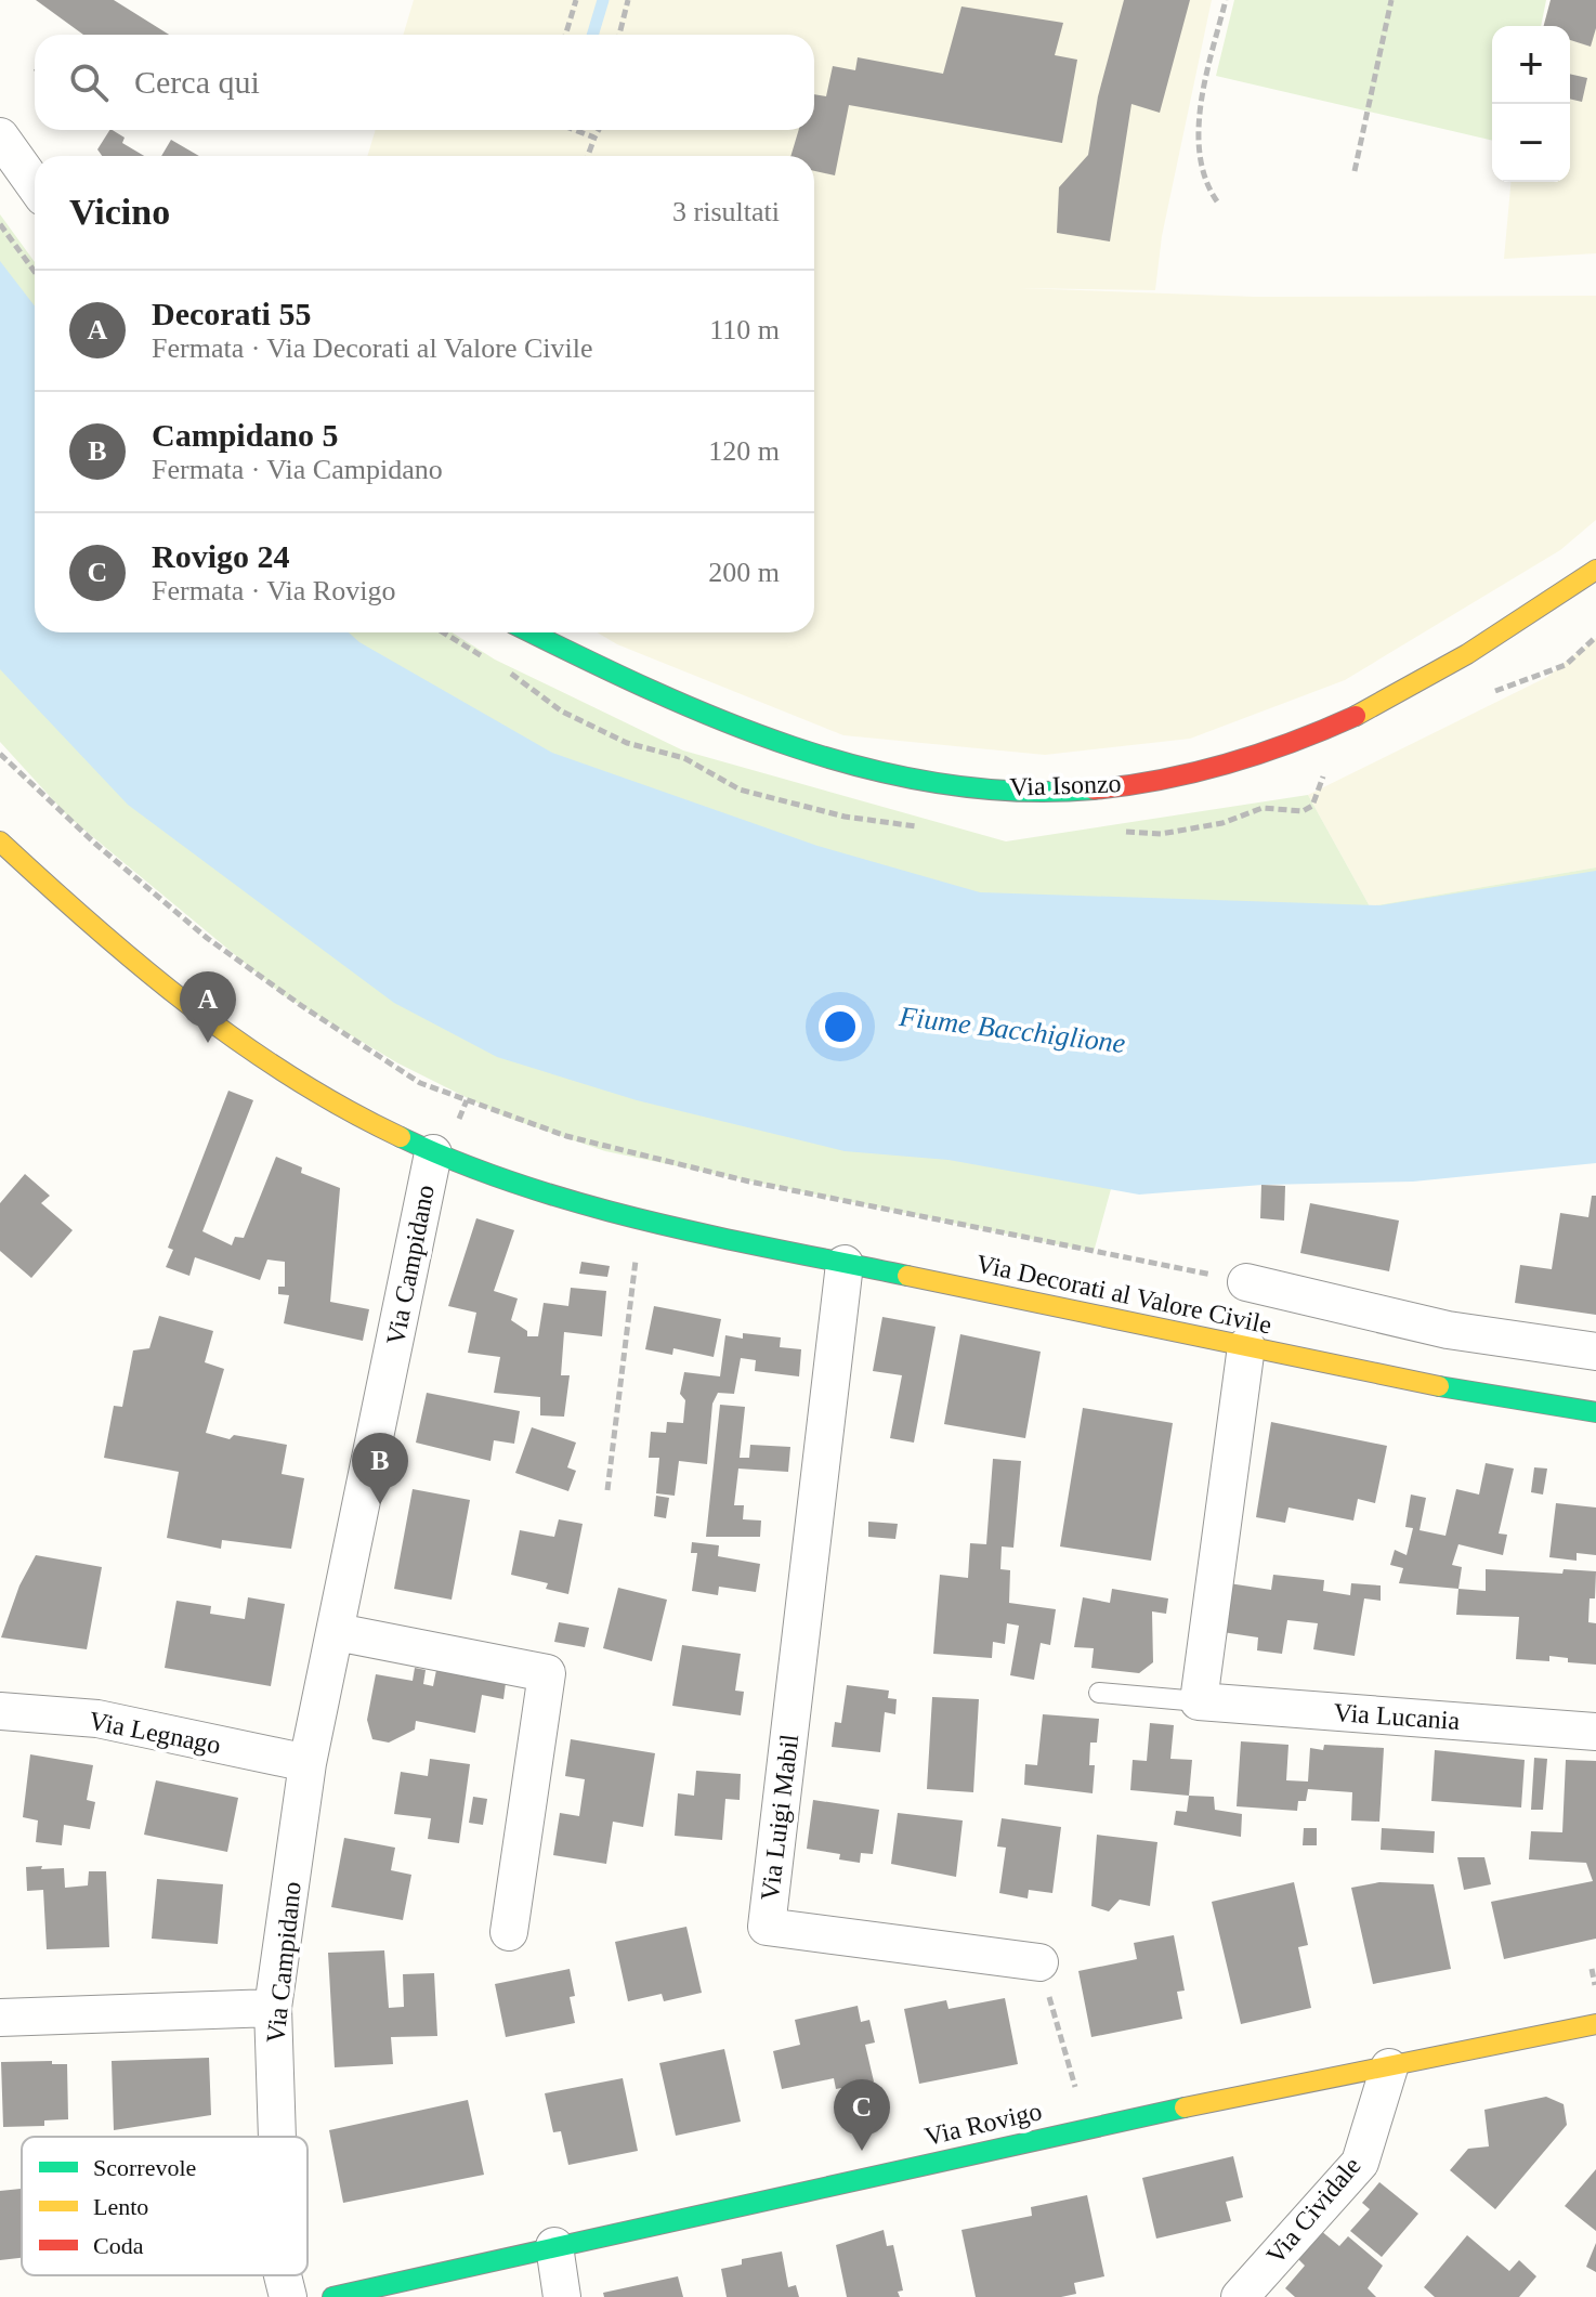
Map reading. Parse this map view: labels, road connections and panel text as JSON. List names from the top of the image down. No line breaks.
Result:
{"streets":{"street":["Via Isonzo","Via Campidano","Via Decorati al Valore Civile","Via Lucania","Via Legnago","Via Luigi Mabil","Via Rovigo","Via Cividale"]},"crossings":[["Via Campidano","Via Decorati al Valore Civile"],["Via Campidano","Via Legnago"],["Via Decorati al Valore Civile","Via Luigi Mabil"],["Via Rovigo","Via Cividale"]],"water":["Fiume Bacchiglione"],"legend":["Scorrevole","Lento","Coda"],"page":{"map_buttons":["+","−"],"search":"Cerca qui","heading":["Vicino","3 risultati"],"list":[{"mark":"A","name":"Decorati 55","note":"Fermata · Via Decorati al Valore Civile","value":"110 m"},{"mark":"B","name":"Campidano 5","note":"Fermata · Via Campidano","value":"120 m"},{"mark":"C","name":"Rovigo 24","note":"Fermata · Via Rovigo","value":"200 m"}],"pins":["A","B","C"]}}
